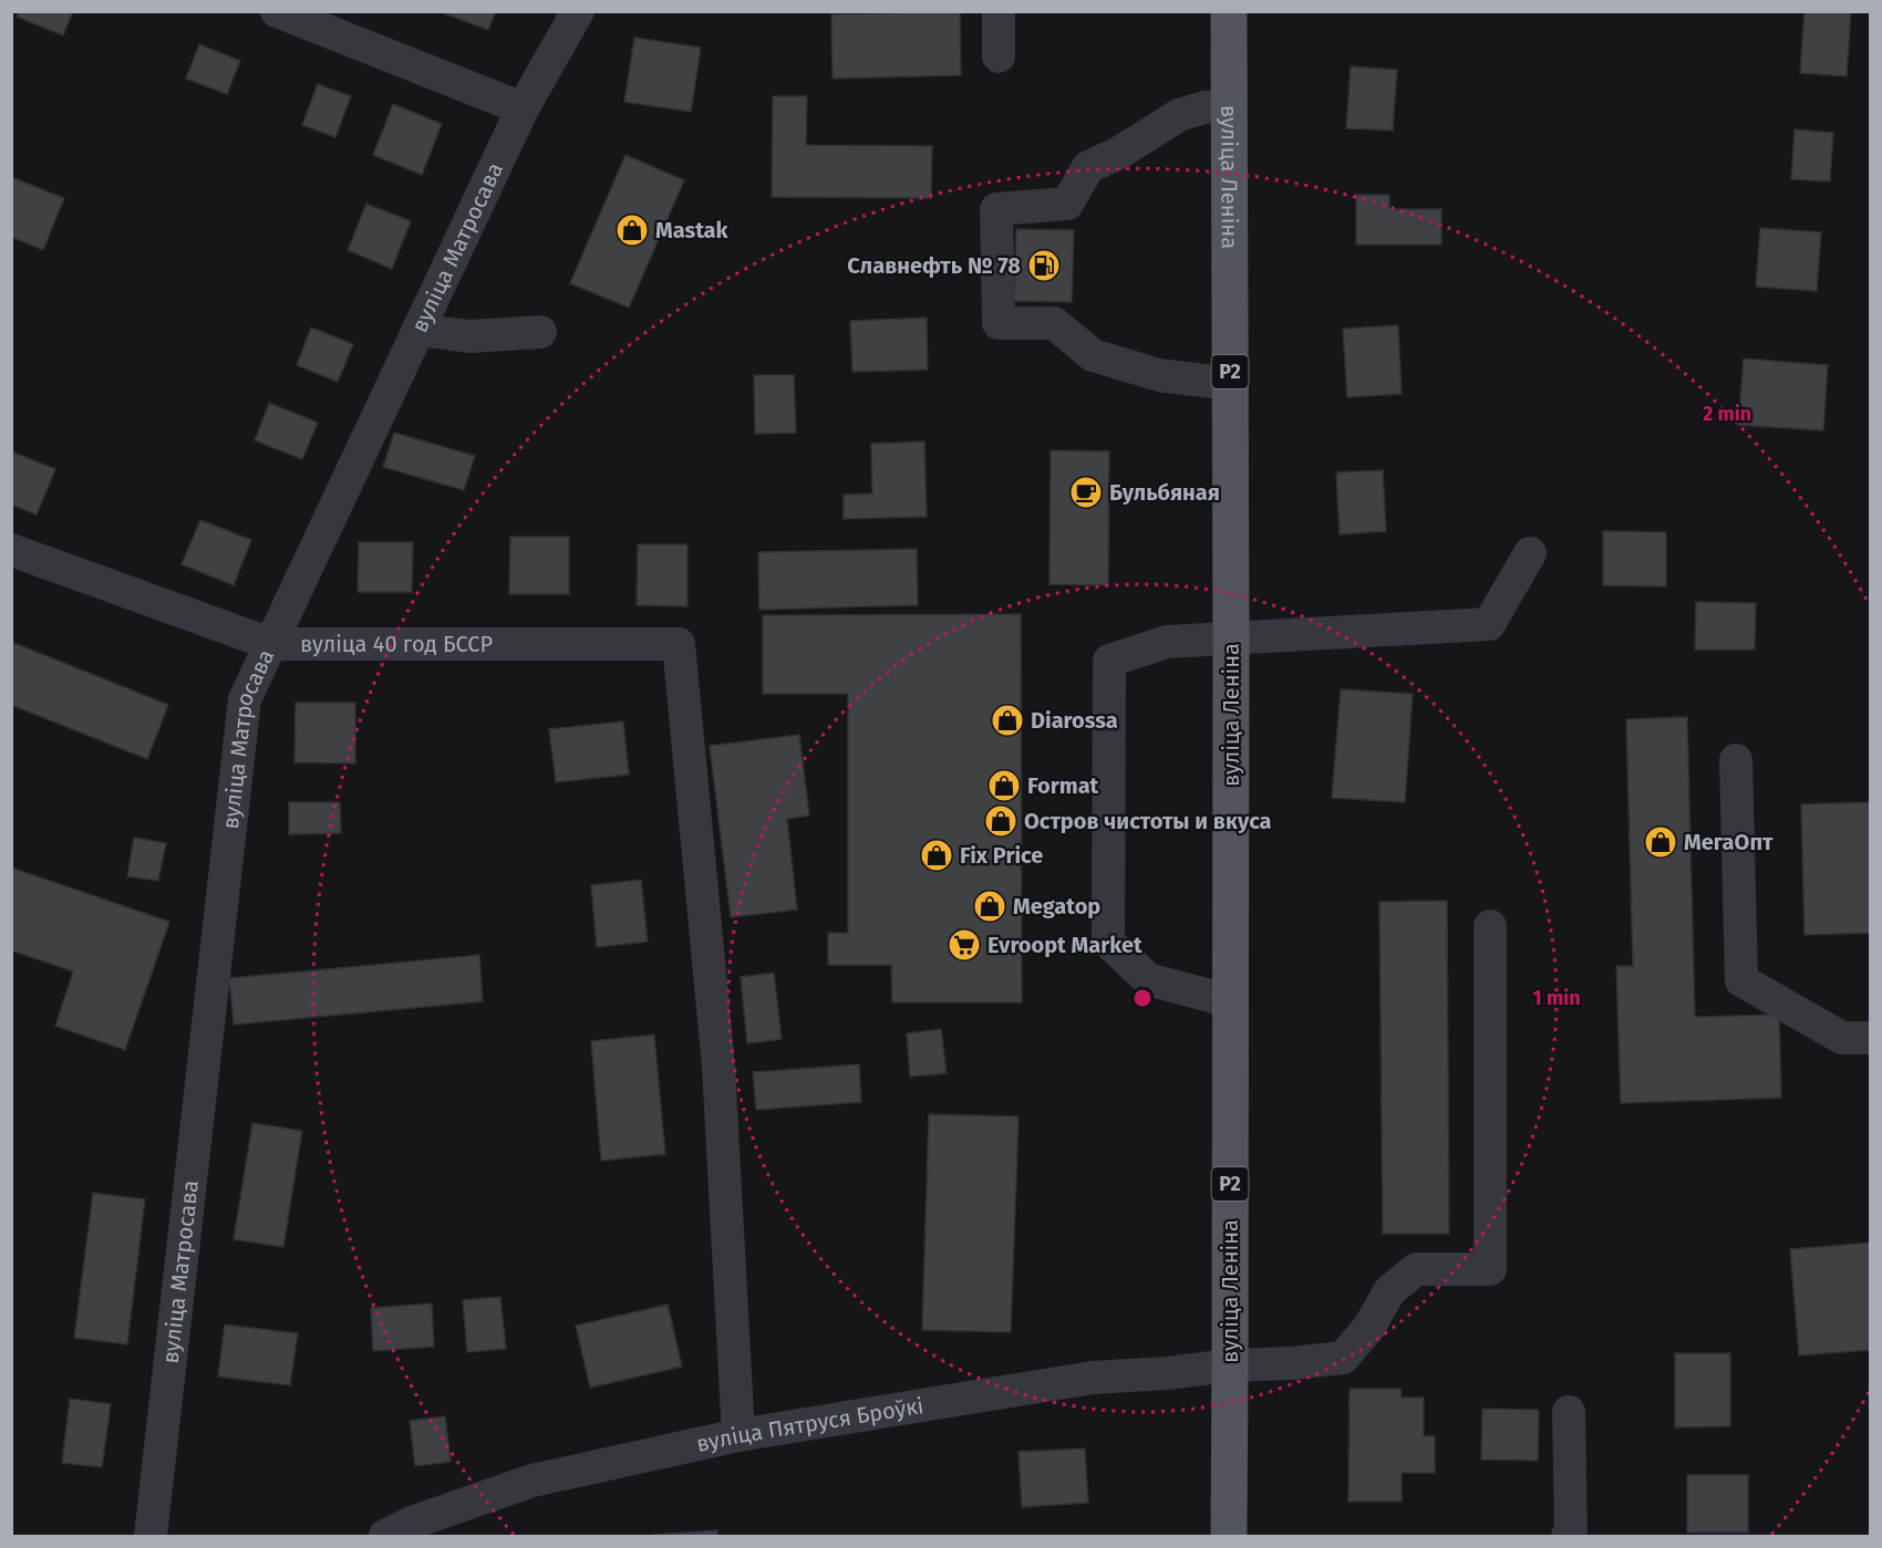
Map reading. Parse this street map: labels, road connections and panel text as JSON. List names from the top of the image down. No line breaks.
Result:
{"streets":{"main road":["вуліца Леніна","Р2"],"street":["вуліца Матросава","вуліца 40 год БССР","вуліца Пятруся Броўкі"]},"crossings":[["вуліца Леніна","вуліца Пятруся Броўкі"],["вуліца Матросава","вуліца 40 год БССР"],["вуліца 40 год БССР","вуліца Пятруся Броўкі"]],"places":{"shop":["Mastak","Diarossa","Format","Остров чистоты и вкуса","МегаОпт","Fix Price","Megatop"],"fuel station":["Славнефть № 78"],"cafe":["Бульбяная"],"supermarket":["Evroopt Market"]},"rings":["2 min","1 min"]}
